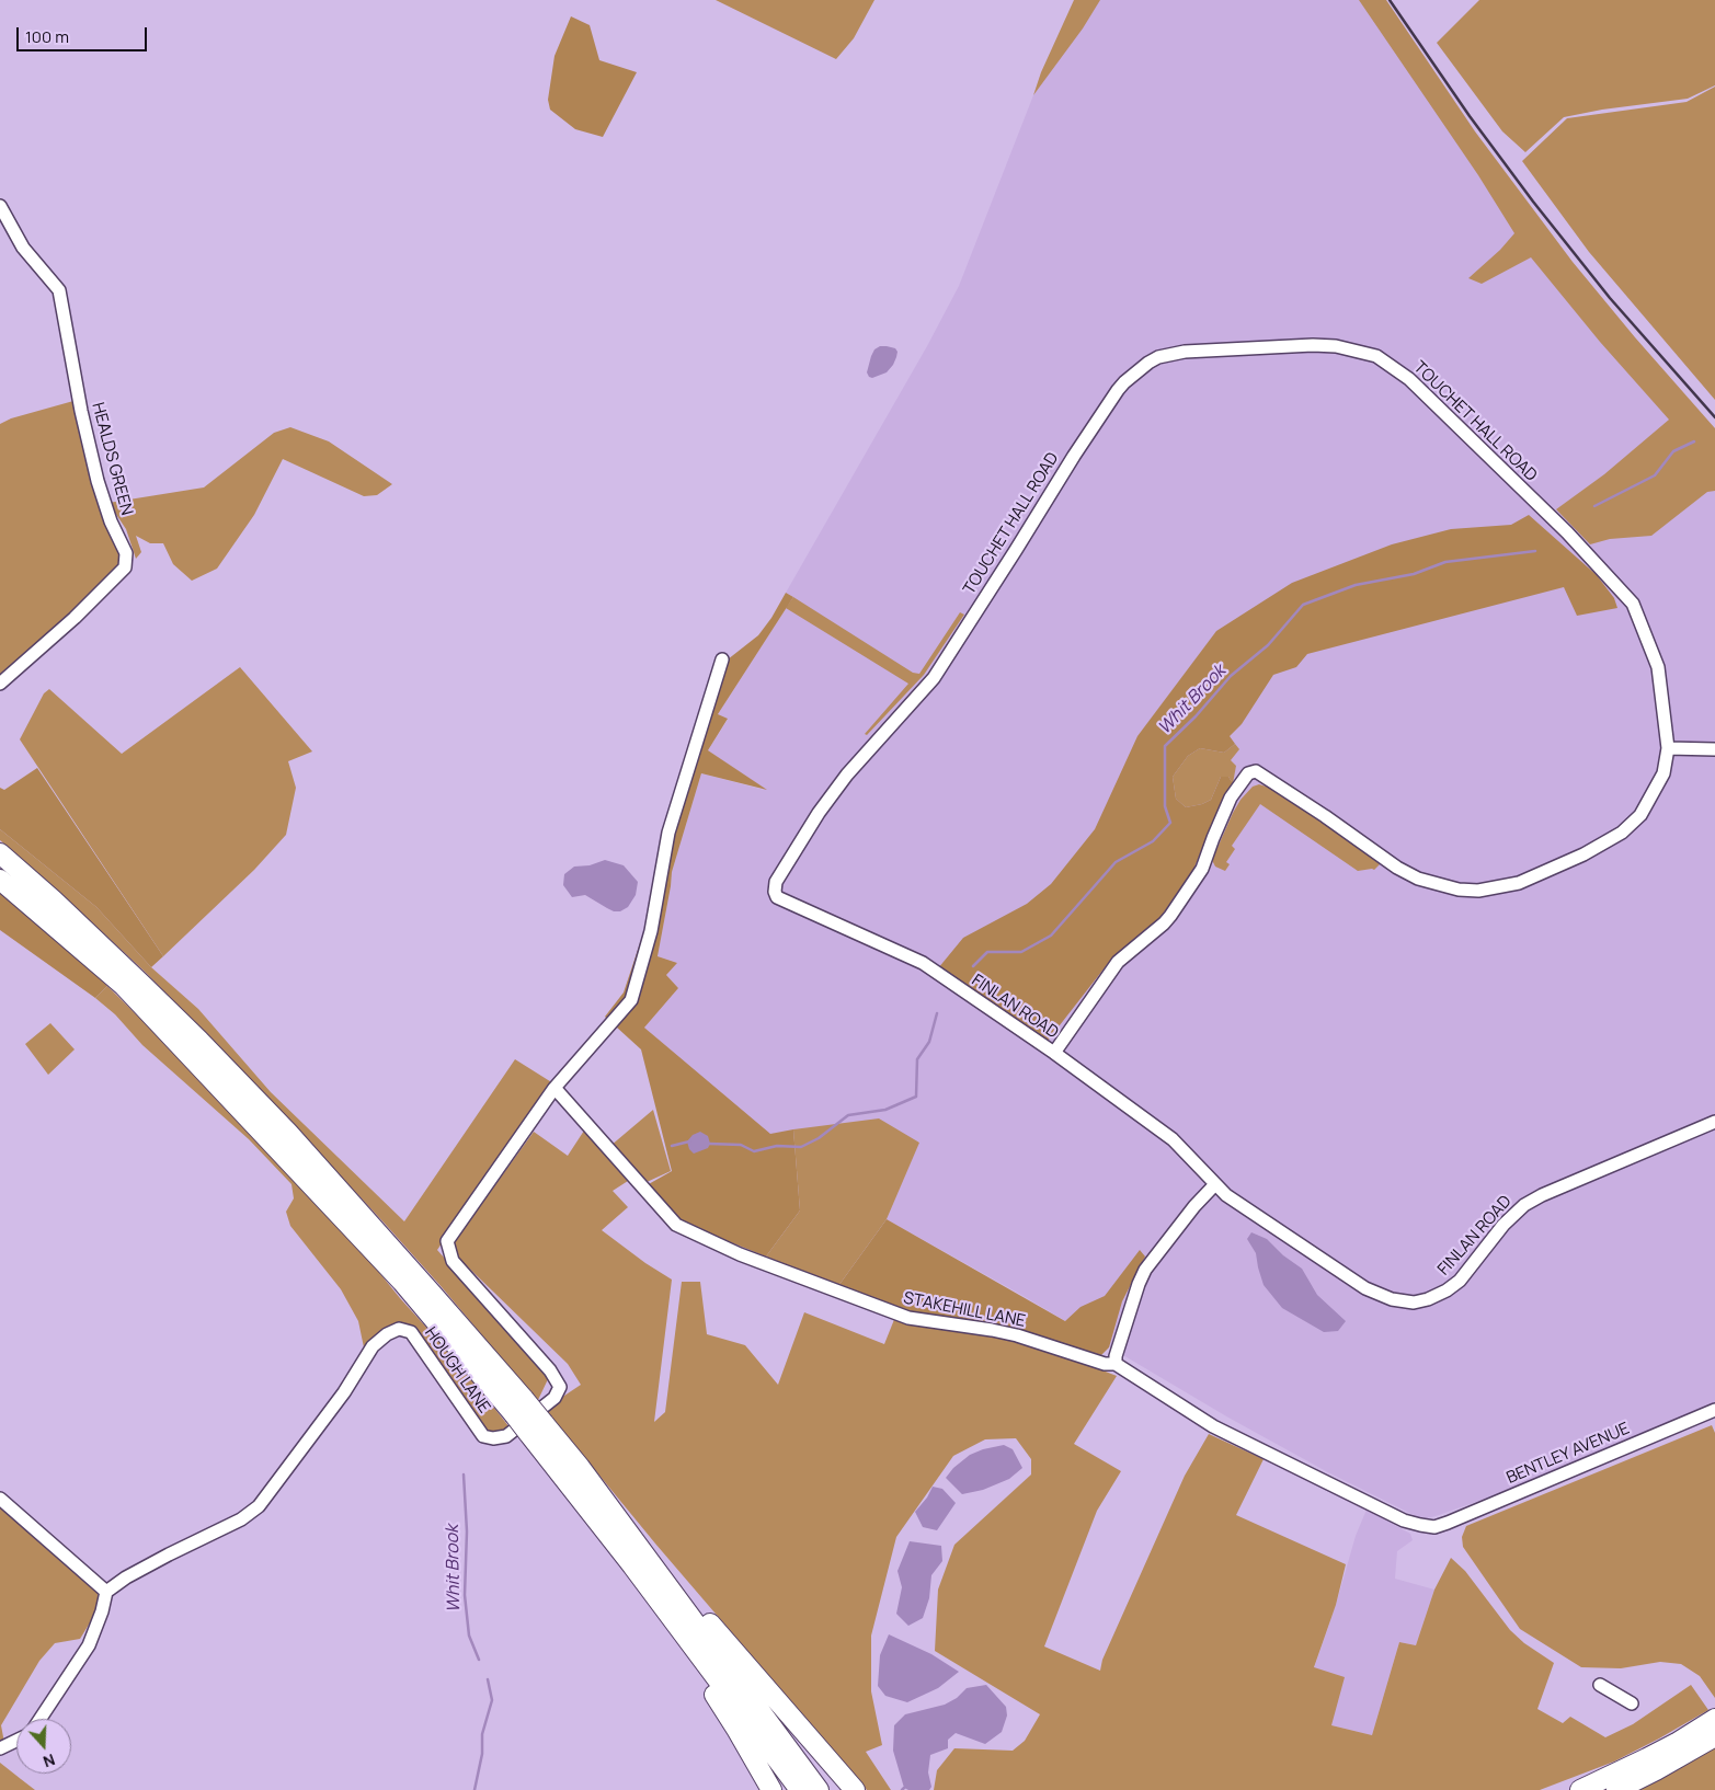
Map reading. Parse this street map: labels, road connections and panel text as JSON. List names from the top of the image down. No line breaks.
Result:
{"streets":{"street":["TOUCHET HALL ROAD","HEALDS GREEN","FINLAN ROAD","STAKEHILL LANE","HOUGH LANE","BENTLEY AVENUE"]},"crossings":[["TOUCHET HALL ROAD","FINLAN ROAD"],["STAKEHILL LANE","HOUGH LANE"],["STAKEHILL LANE","BENTLEY AVENUE"]],"water":["Whit Brook"],"scale_bar":"100 m","north":"bottom"}
